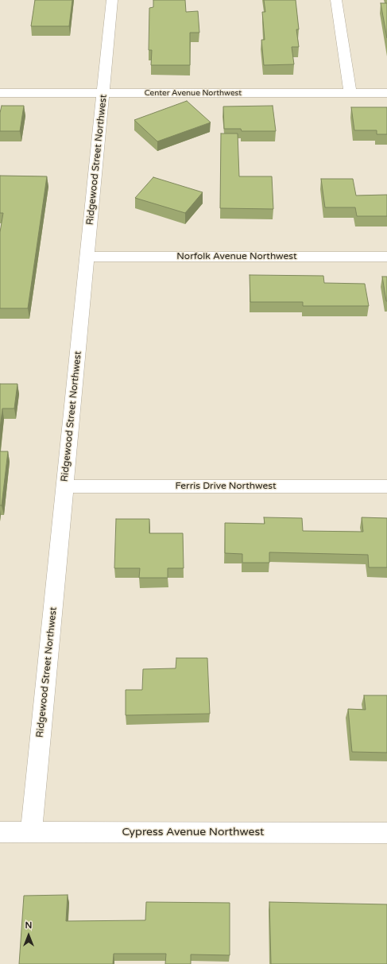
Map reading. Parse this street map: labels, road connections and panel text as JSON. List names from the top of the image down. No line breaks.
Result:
{"streets":{"street":["Center Avenue Northwest","Ridgewood Street Northwest","Norfolk Avenue Northwest","Ferris Drive Northwest","Cypress Avenue Northwest"]},"crossings":[["Center Avenue Northwest","Ridgewood Street Northwest"],["Ridgewood Street Northwest","Norfolk Avenue Northwest"],["Ridgewood Street Northwest","Ferris Drive Northwest"],["Ridgewood Street Northwest","Cypress Avenue Northwest"]],"north":"top"}
